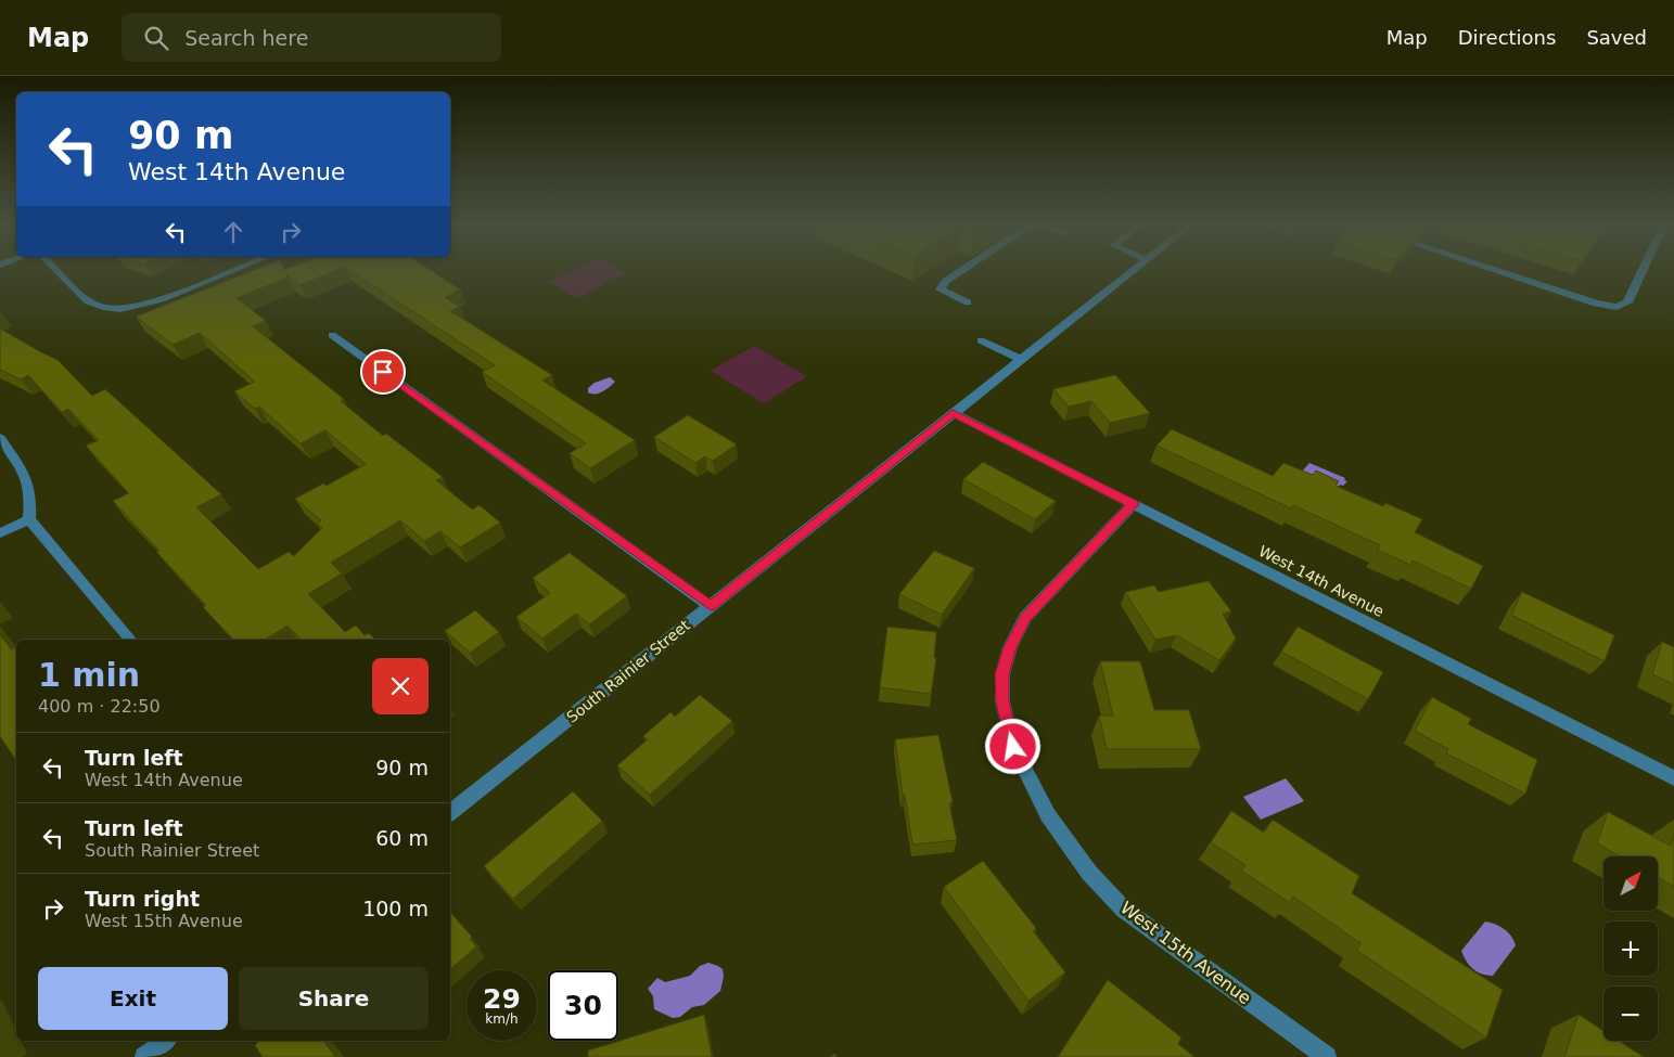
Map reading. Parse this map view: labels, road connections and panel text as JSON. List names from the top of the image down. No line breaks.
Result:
{"streets":{"street":["West 14th Avenue","South Rainier Street","West 15th Avenue"]},"crossings":[["West 14th Avenue","South Rainier Street"],["West 14th Avenue","West 15th Avenue"]],"north":"top right","page":{"header":"Map","search":"Search here","nav":["Map","Directions","Saved"],"turn":["90 m","West 14th Avenue"],"heading":["1 min","400 m · 22:50"],"list":[{"name":"Turn left","note":"West 14th Avenue","value":"90 m"},{"name":"Turn left","note":"South Rainier Street","value":"60 m"},{"name":"Turn right","note":"West 15th Avenue","value":"100 m"}],"map_buttons":["+","−"],"buttons":["Exit","Share"],"speed":"29 km/h","limit":"30"}}
